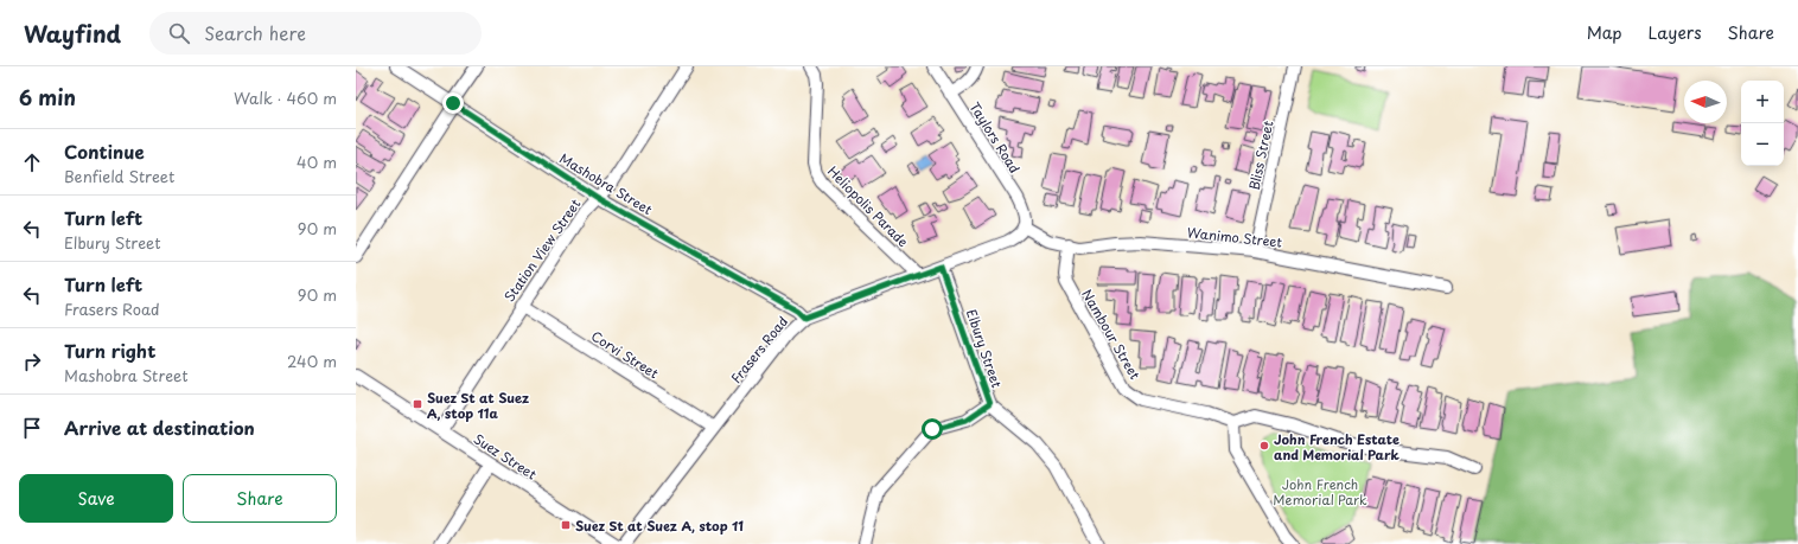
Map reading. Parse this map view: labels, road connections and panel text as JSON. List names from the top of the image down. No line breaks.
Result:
{"streets":{"street":["Taylors Road","Bliss Street","Mashobra Street","Heliopolis Parade","Wanimo Street","Station View Street","Nambour Street","Elbury Street","Frasers Road","Corvi Street","Suez Street"]},"crossings":[["Taylors Road","Wanimo Street"],["Taylors Road","Frasers Road"],["Bliss Street","Wanimo Street"],["Mashobra Street","Station View Street"],["Mashobra Street","Frasers Road"],["Heliopolis Parade","Frasers Road"],["Wanimo Street","Nambour Street"],["Wanimo Street","Frasers Road"],["Station View Street","Corvi Street"],["Station View Street","Suez Street"],["Elbury Street","Frasers Road"],["Frasers Road","Corvi Street"]],"parks":["John French Memorial Park"],"places":{"transit":["Suez St at Suez A, stop 11a","Suez St at Suez A, stop 11"],"other":["John French Estate and Memorial Park"]},"north":"left","page":{"header":"Wayfind","search":"Search here","nav":["Map","Layers","Share"],"heading":["6 min","Walk · 460 m"],"map_buttons":["+","−"],"list":[["Continue","Benfield Street","40 m"],["Turn left","Elbury Street","90 m"],["Turn left","Frasers Road","90 m"],["Turn right","Mashobra Street","240 m"],"Arrive at destination"],"buttons":["Save","Share"]}}
